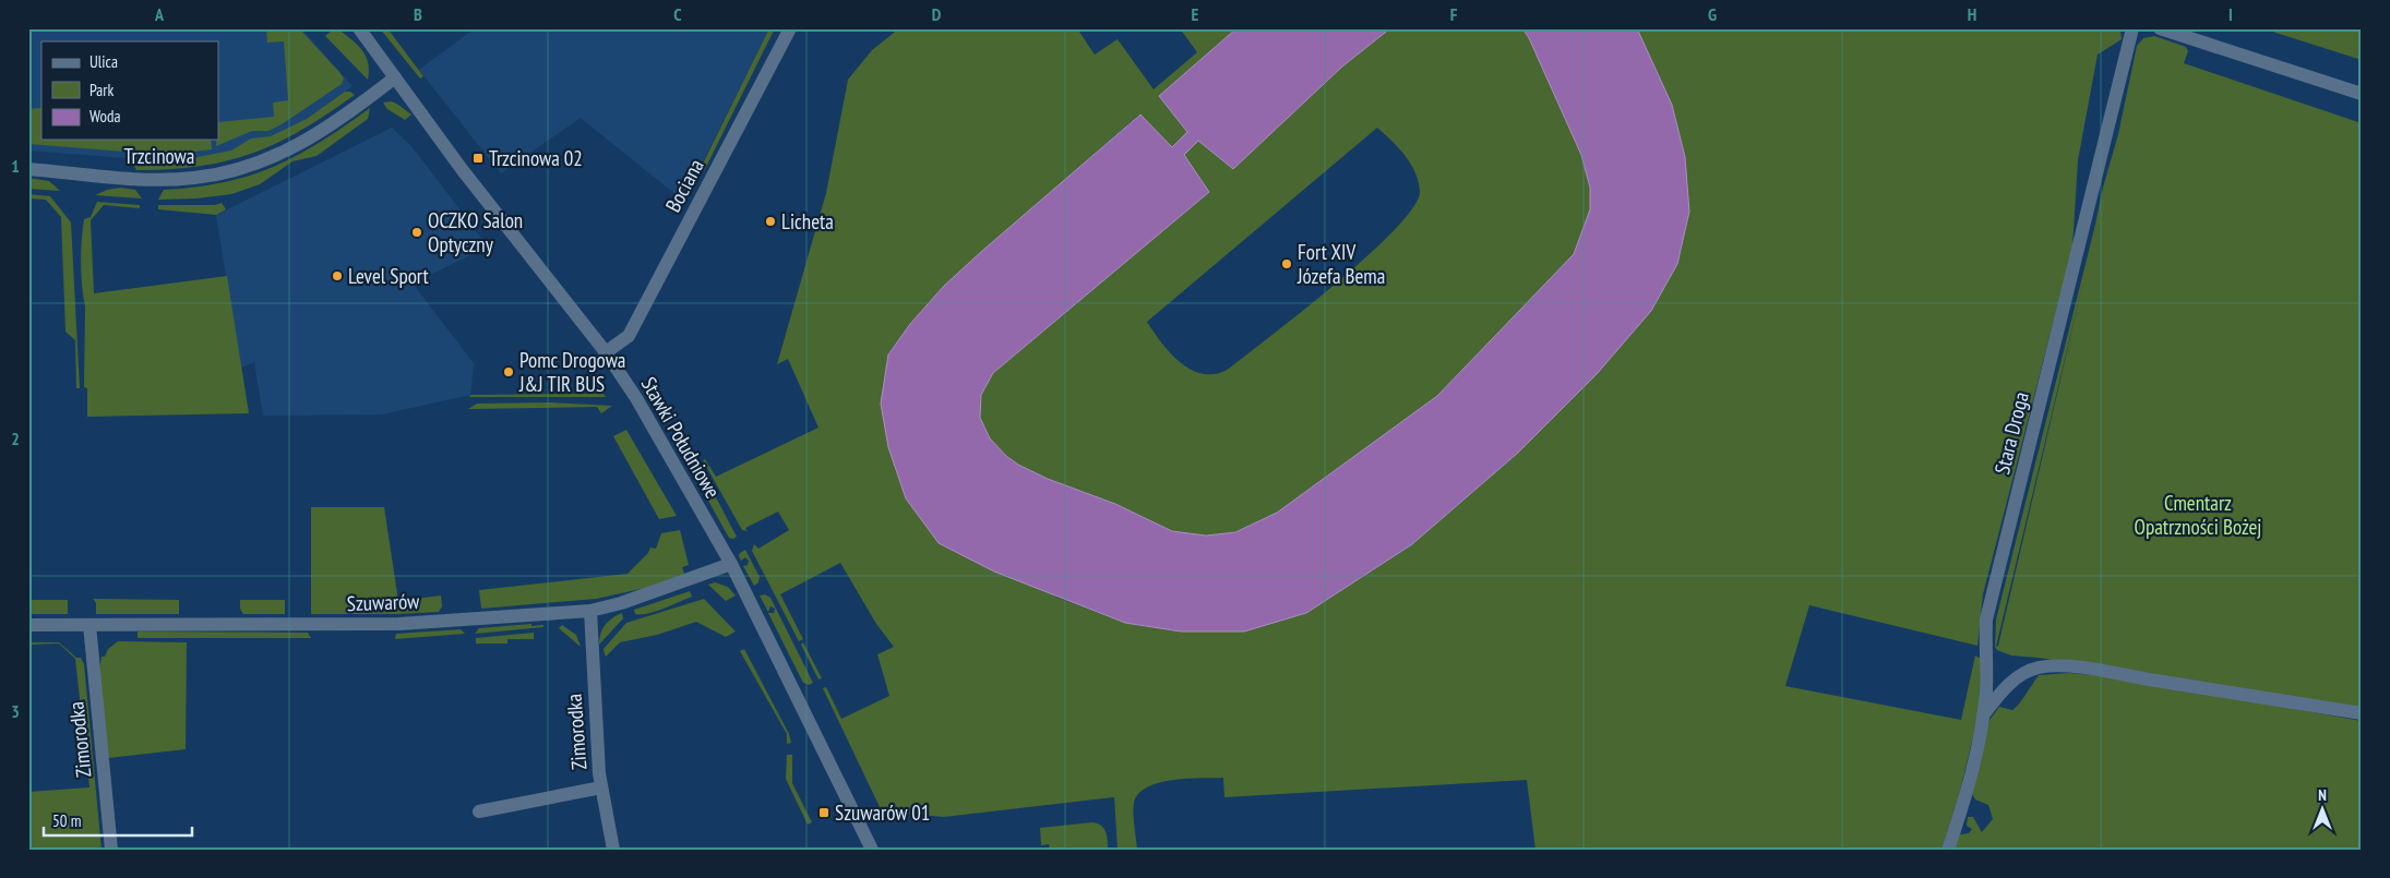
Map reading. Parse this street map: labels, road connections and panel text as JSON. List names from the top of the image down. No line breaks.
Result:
{"streets":{"street":["Trzcinowa","Bociana","Stara Droga","Stawki Południowe","Szuwarów","Zimorodka"]},"crossings":[["Trzcinowa","Stawki Południowe"],["Bociana","Stawki Południowe"],["Stawki Południowe","Szuwarów"],["Szuwarów","Zimorodka"]],"parks":["Cmentarz Opatrzności Bożej"],"places":{"transit":["Trzcinowa 02","Szuwarów 01"],"other":["Licheta","OCZKO Salon Optyczny","Fort XIV Józefa Bema","Level Sport","Pomc Drogowa J&J TIR BUS"]},"legend":["Ulica","Park","Woda"],"scale_bar":"50 m","north":"top","grid":{"columns":["A","B","C","D","E","F","G","H","I"],"rows":["1","2","3"]}}
